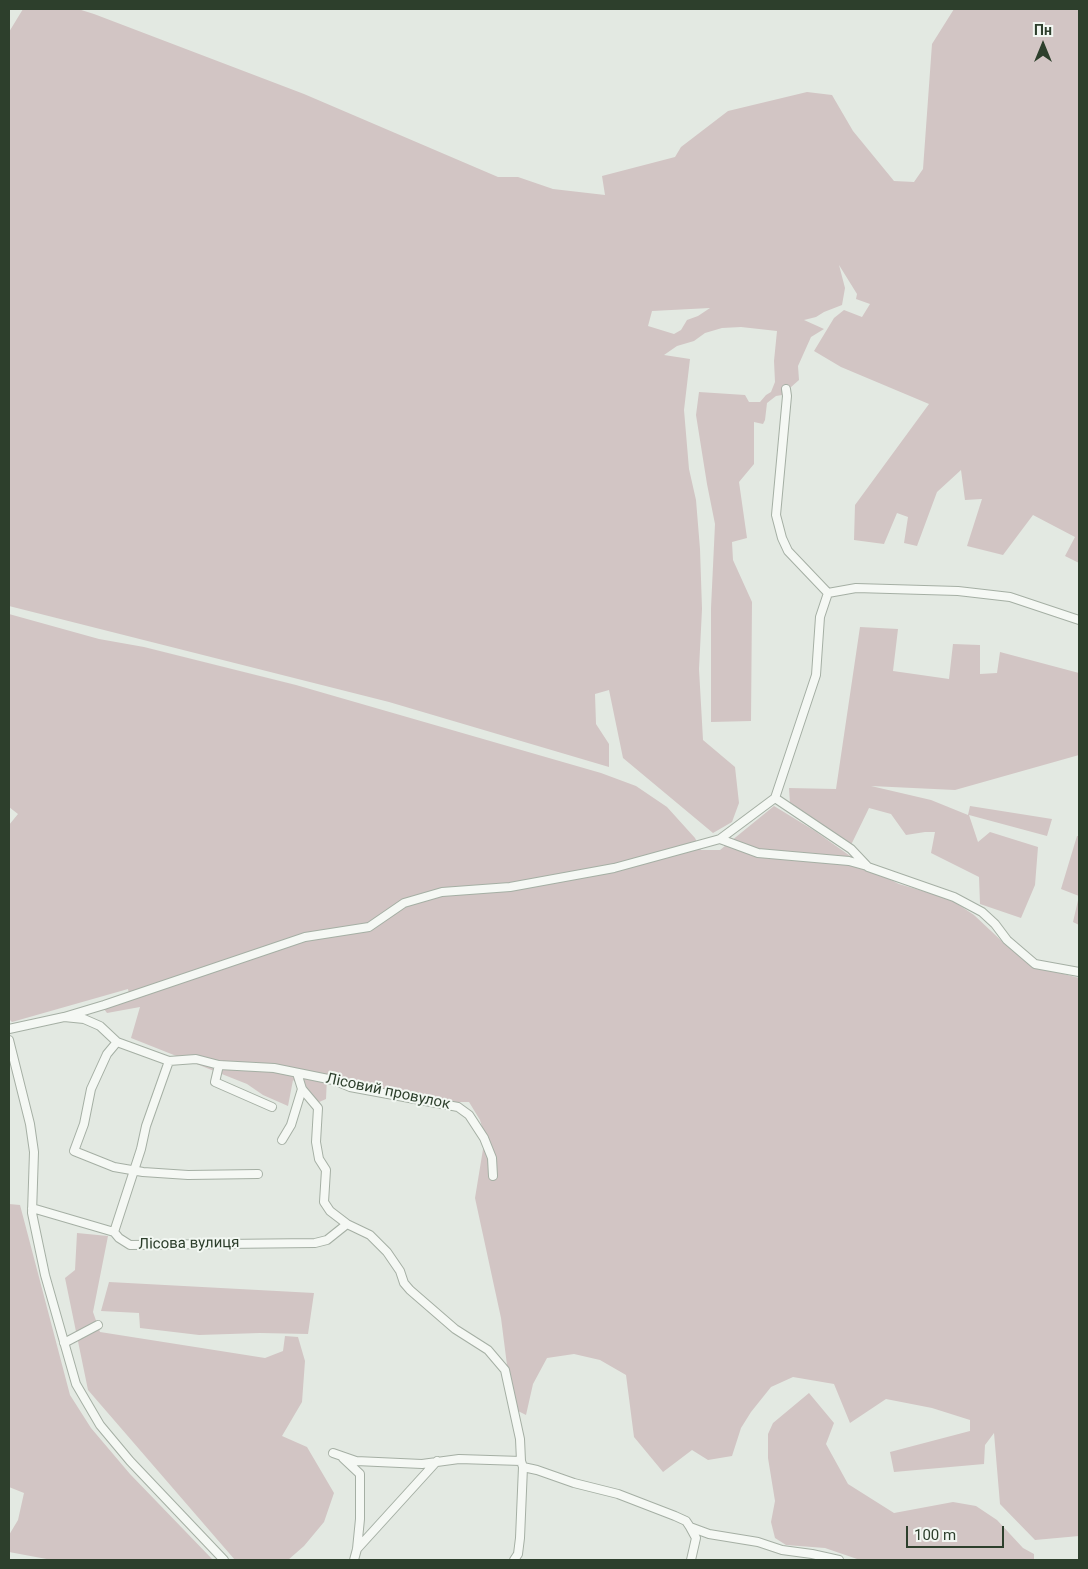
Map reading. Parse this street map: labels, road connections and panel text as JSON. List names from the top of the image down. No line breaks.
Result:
{"streets":{"street":["Лісовий провулок","Лісова вулиця"]},"crossings":[["Лісовий провулок","Лісова вулиця"]],"scale_bar":"100 m","north":"top"}
